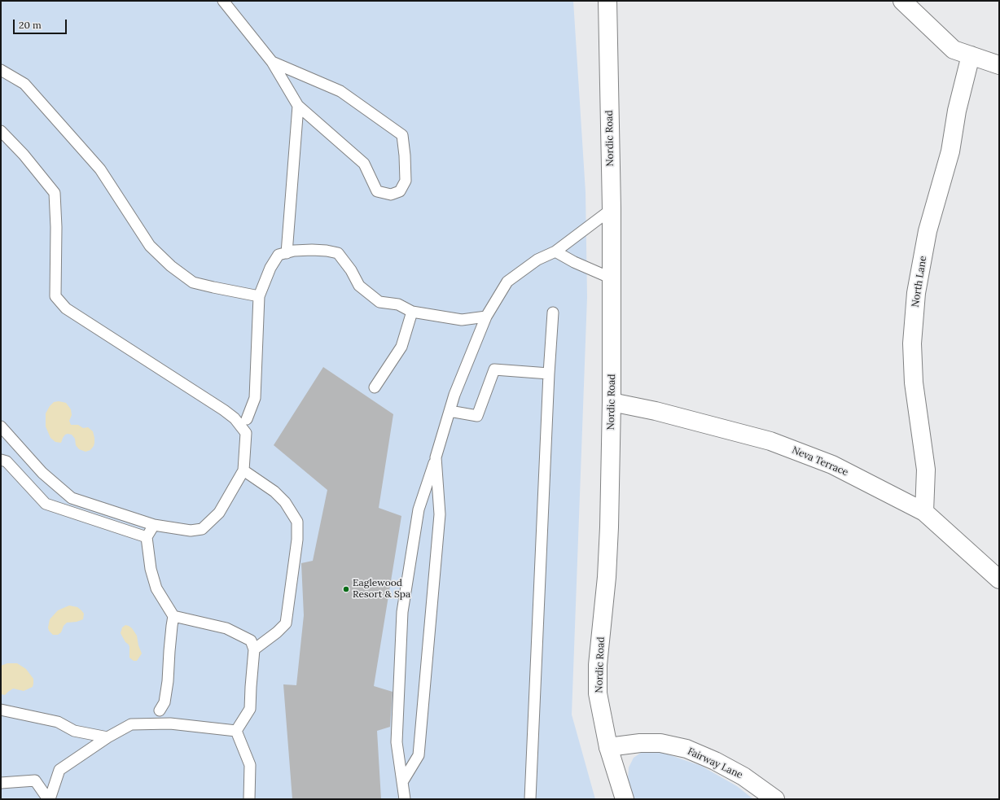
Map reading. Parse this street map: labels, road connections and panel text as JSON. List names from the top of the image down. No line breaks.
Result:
{"streets":{"street":["Nordic Road","North Lane","Neva Terrace","Fairway Lane"]},"crossings":[["Nordic Road","Neva Terrace"],["Nordic Road","Fairway Lane"],["North Lane","Neva Terrace"]],"places":["Eaglewood Resort & Spa"],"scale_bar":"20 m"}
